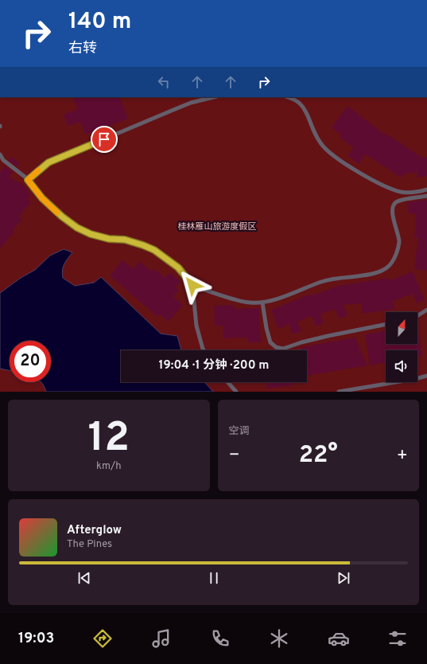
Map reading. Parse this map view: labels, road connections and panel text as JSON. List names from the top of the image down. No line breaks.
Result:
{"parks":["桂林雁山旅游度假区"],"north":"top","page":{"turn":["140 m","右转"],"limit":"20","trip":"19:04 · 1 分钟 · 200 m","tile":[["12","km/h"],"空调"],"heat":["−","22°","+"],"song":["Afterglow","The Pines"],"tabs":"19:03"}}
